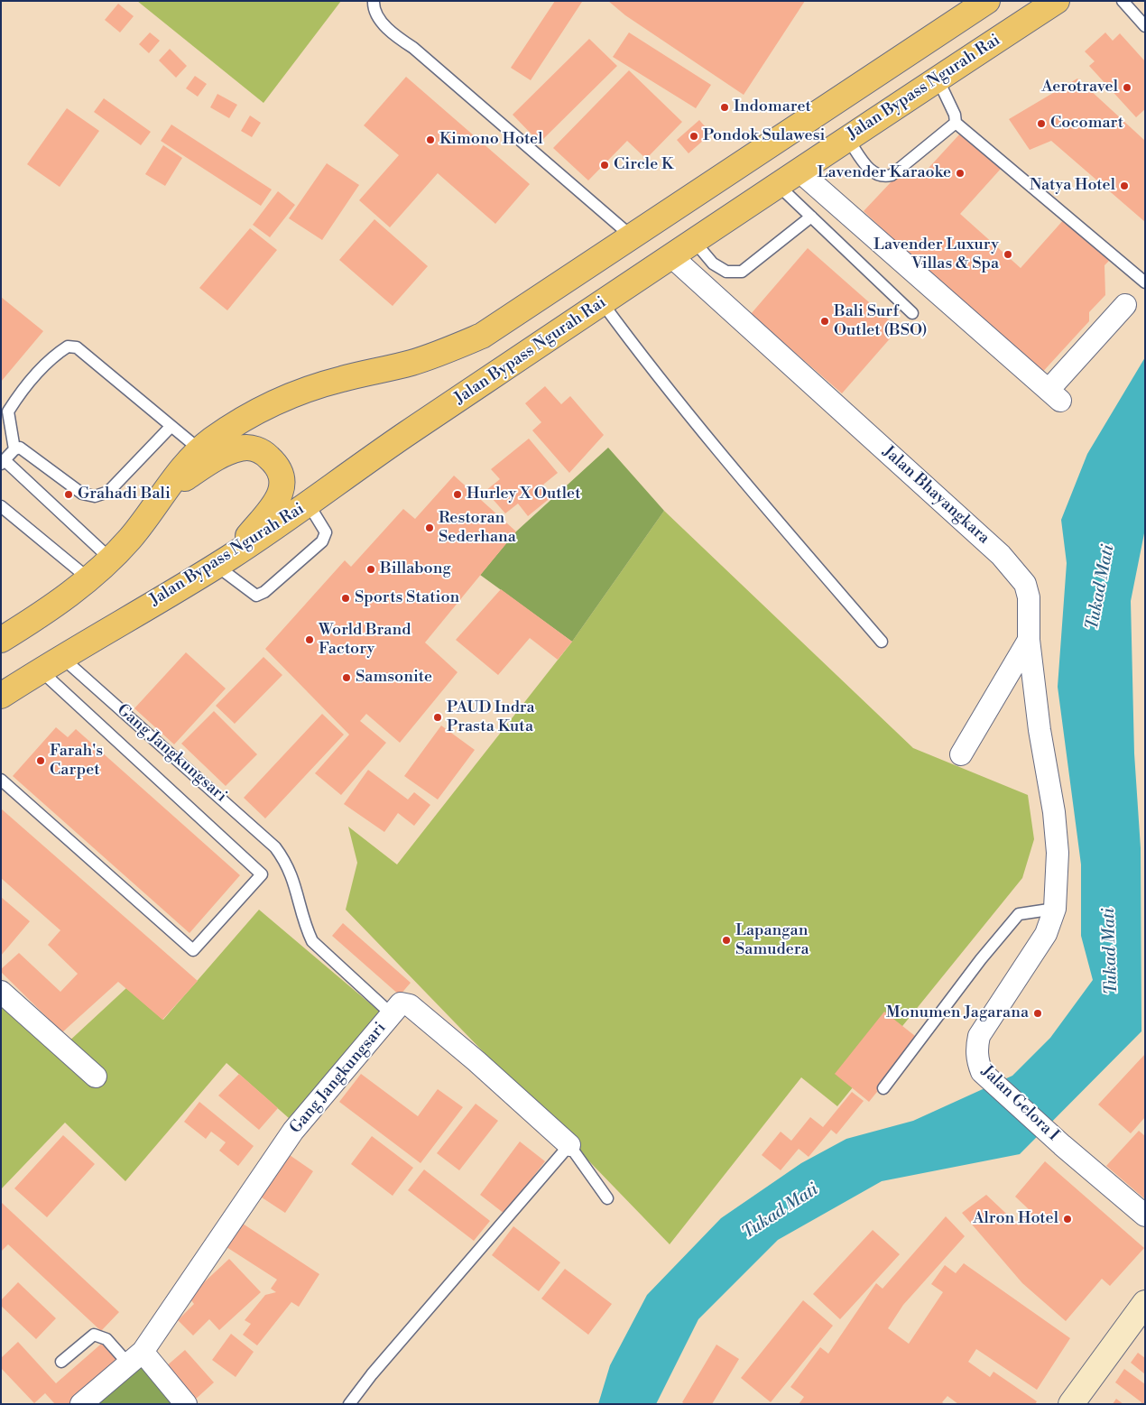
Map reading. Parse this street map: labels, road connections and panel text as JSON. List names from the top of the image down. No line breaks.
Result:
{"streets":{"highway":["Jalan Bypass Ngurah Rai"],"street":["Jalan Bhayangkara","Gang Jangkungsari","Jalan Gelora I"]},"crossings":[["Jalan Bypass Ngurah Rai","Jalan Bhayangkara"],["Jalan Bypass Ngurah Rai","Gang Jangkungsari"],["Jalan Bhayangkara","Jalan Gelora I"]],"water":["Tukad Mati"],"places":["Aerotravel","Indomaret","Cocomart","Pondok Sulawesi","Kimono Hotel","Circle K","Lavender Karaoke","Natya Hotel","Lavender Luxury Villas & Spa","Bali Surf Outlet (BSO)","Grahadi Bali","Hurley X Outlet","Restoran Sederhana","Billabong","Sports Station","World Brand Factory","Samsonite","PAUD Indra Prasta Kuta","Farah's Carpet","Lapangan Samudera","Monumen Jagarana","Alron Hotel"]}
